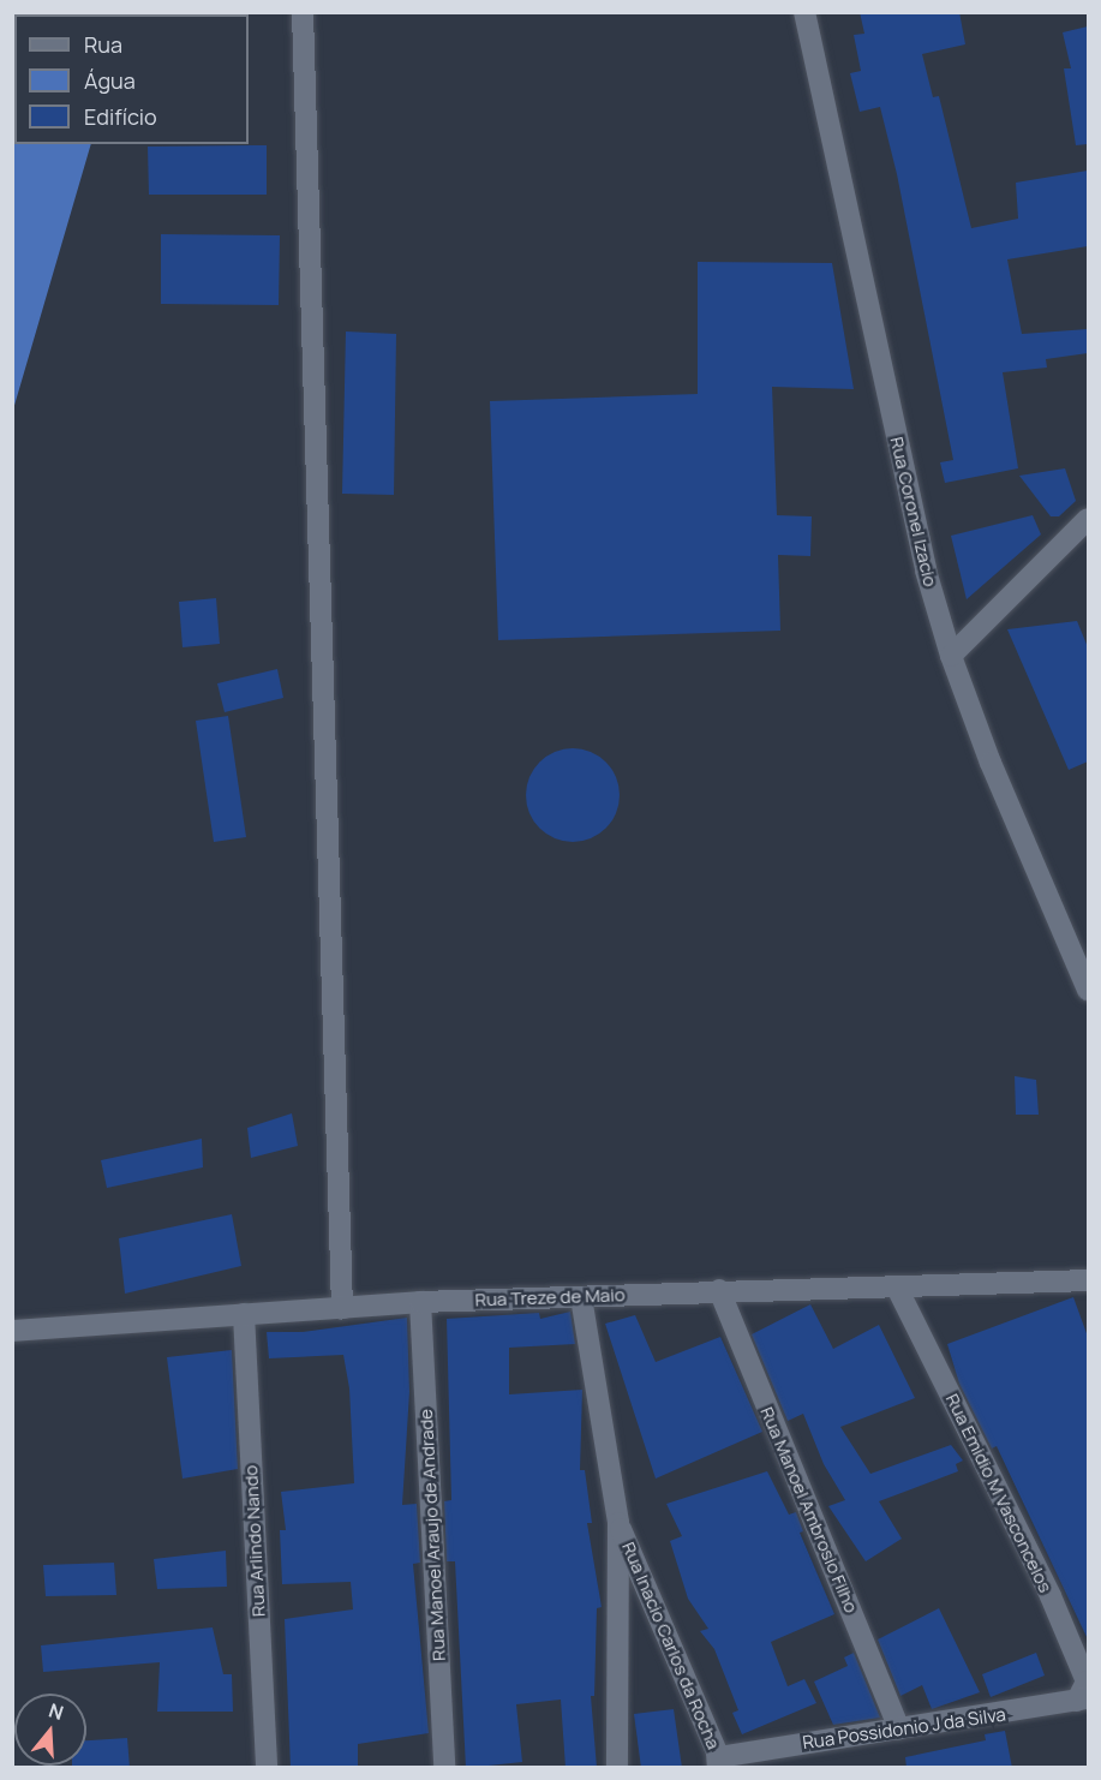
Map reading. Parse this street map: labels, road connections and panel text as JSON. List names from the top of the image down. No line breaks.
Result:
{"streets":{"street":["Rua Coronel Izacio","Rua Treze de Maio","Rua Emidio M Vasconcelos","Rua Manoel Ambrosio Filho","Rua Manoel Araujo de Andrade","Rua Arlindo Nando","Rua Inacio Carlos da Rocha","Rua Possidonio J da Silva"]},"crossings":[["Rua Treze de Maio","Rua Emidio M Vasconcelos"],["Rua Treze de Maio","Rua Manoel Ambrosio Filho"],["Rua Treze de Maio","Rua Manoel Araujo de Andrade"],["Rua Treze de Maio","Rua Arlindo Nando"],["Rua Treze de Maio","Rua Inacio Carlos da Rocha"],["Rua Emidio M Vasconcelos","Rua Possidonio J da Silva"],["Rua Manoel Ambrosio Filho","Rua Possidonio J da Silva"],["Rua Inacio Carlos da Rocha","Rua Possidonio J da Silva"]],"legend":["Rua","Água","Edifício"],"north":"top"}
